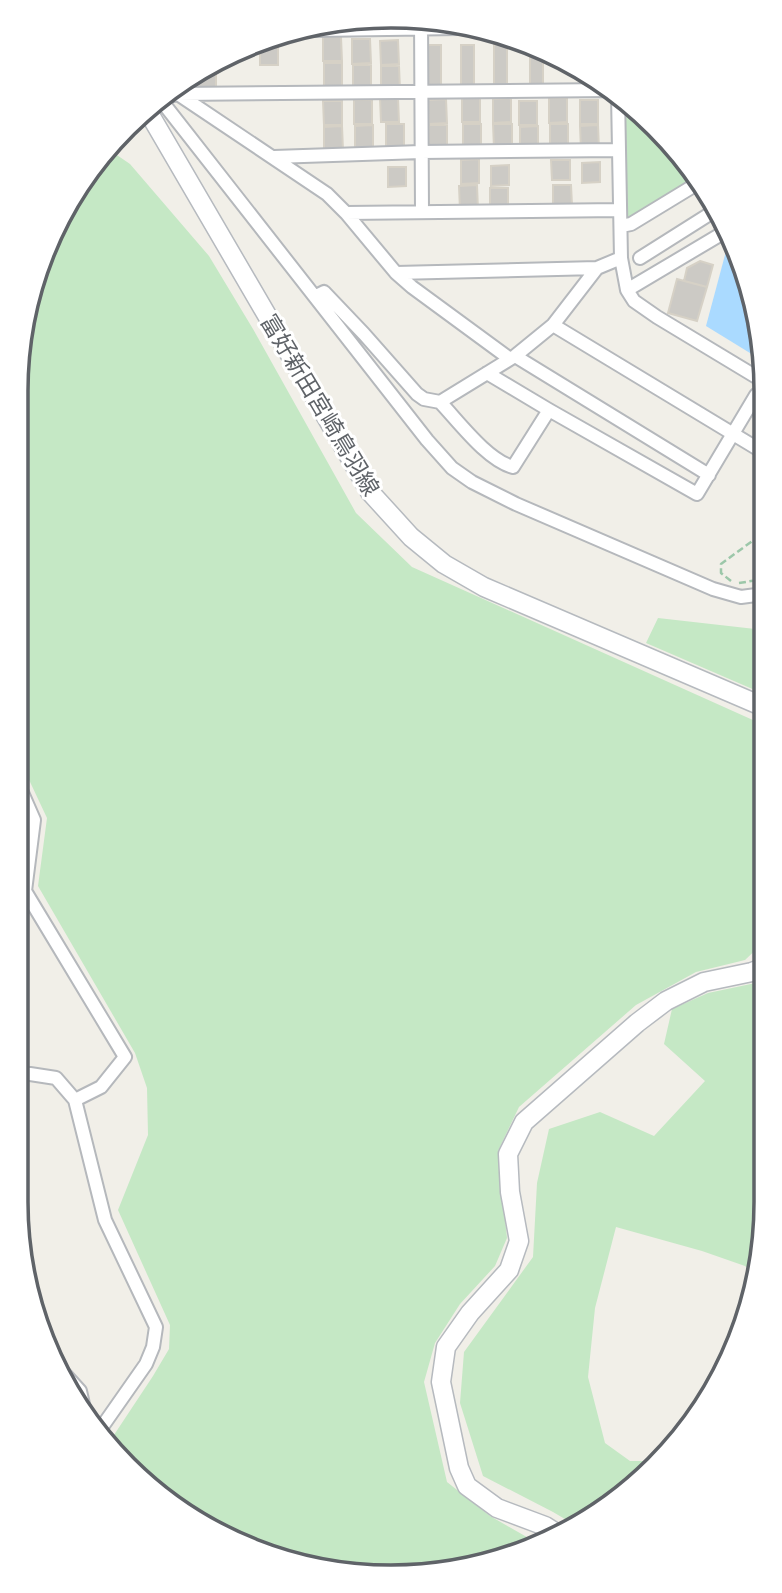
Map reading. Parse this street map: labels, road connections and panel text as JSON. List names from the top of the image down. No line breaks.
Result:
{"streets":{"main road":["富好新田宮崎鳥羽線"]}}
